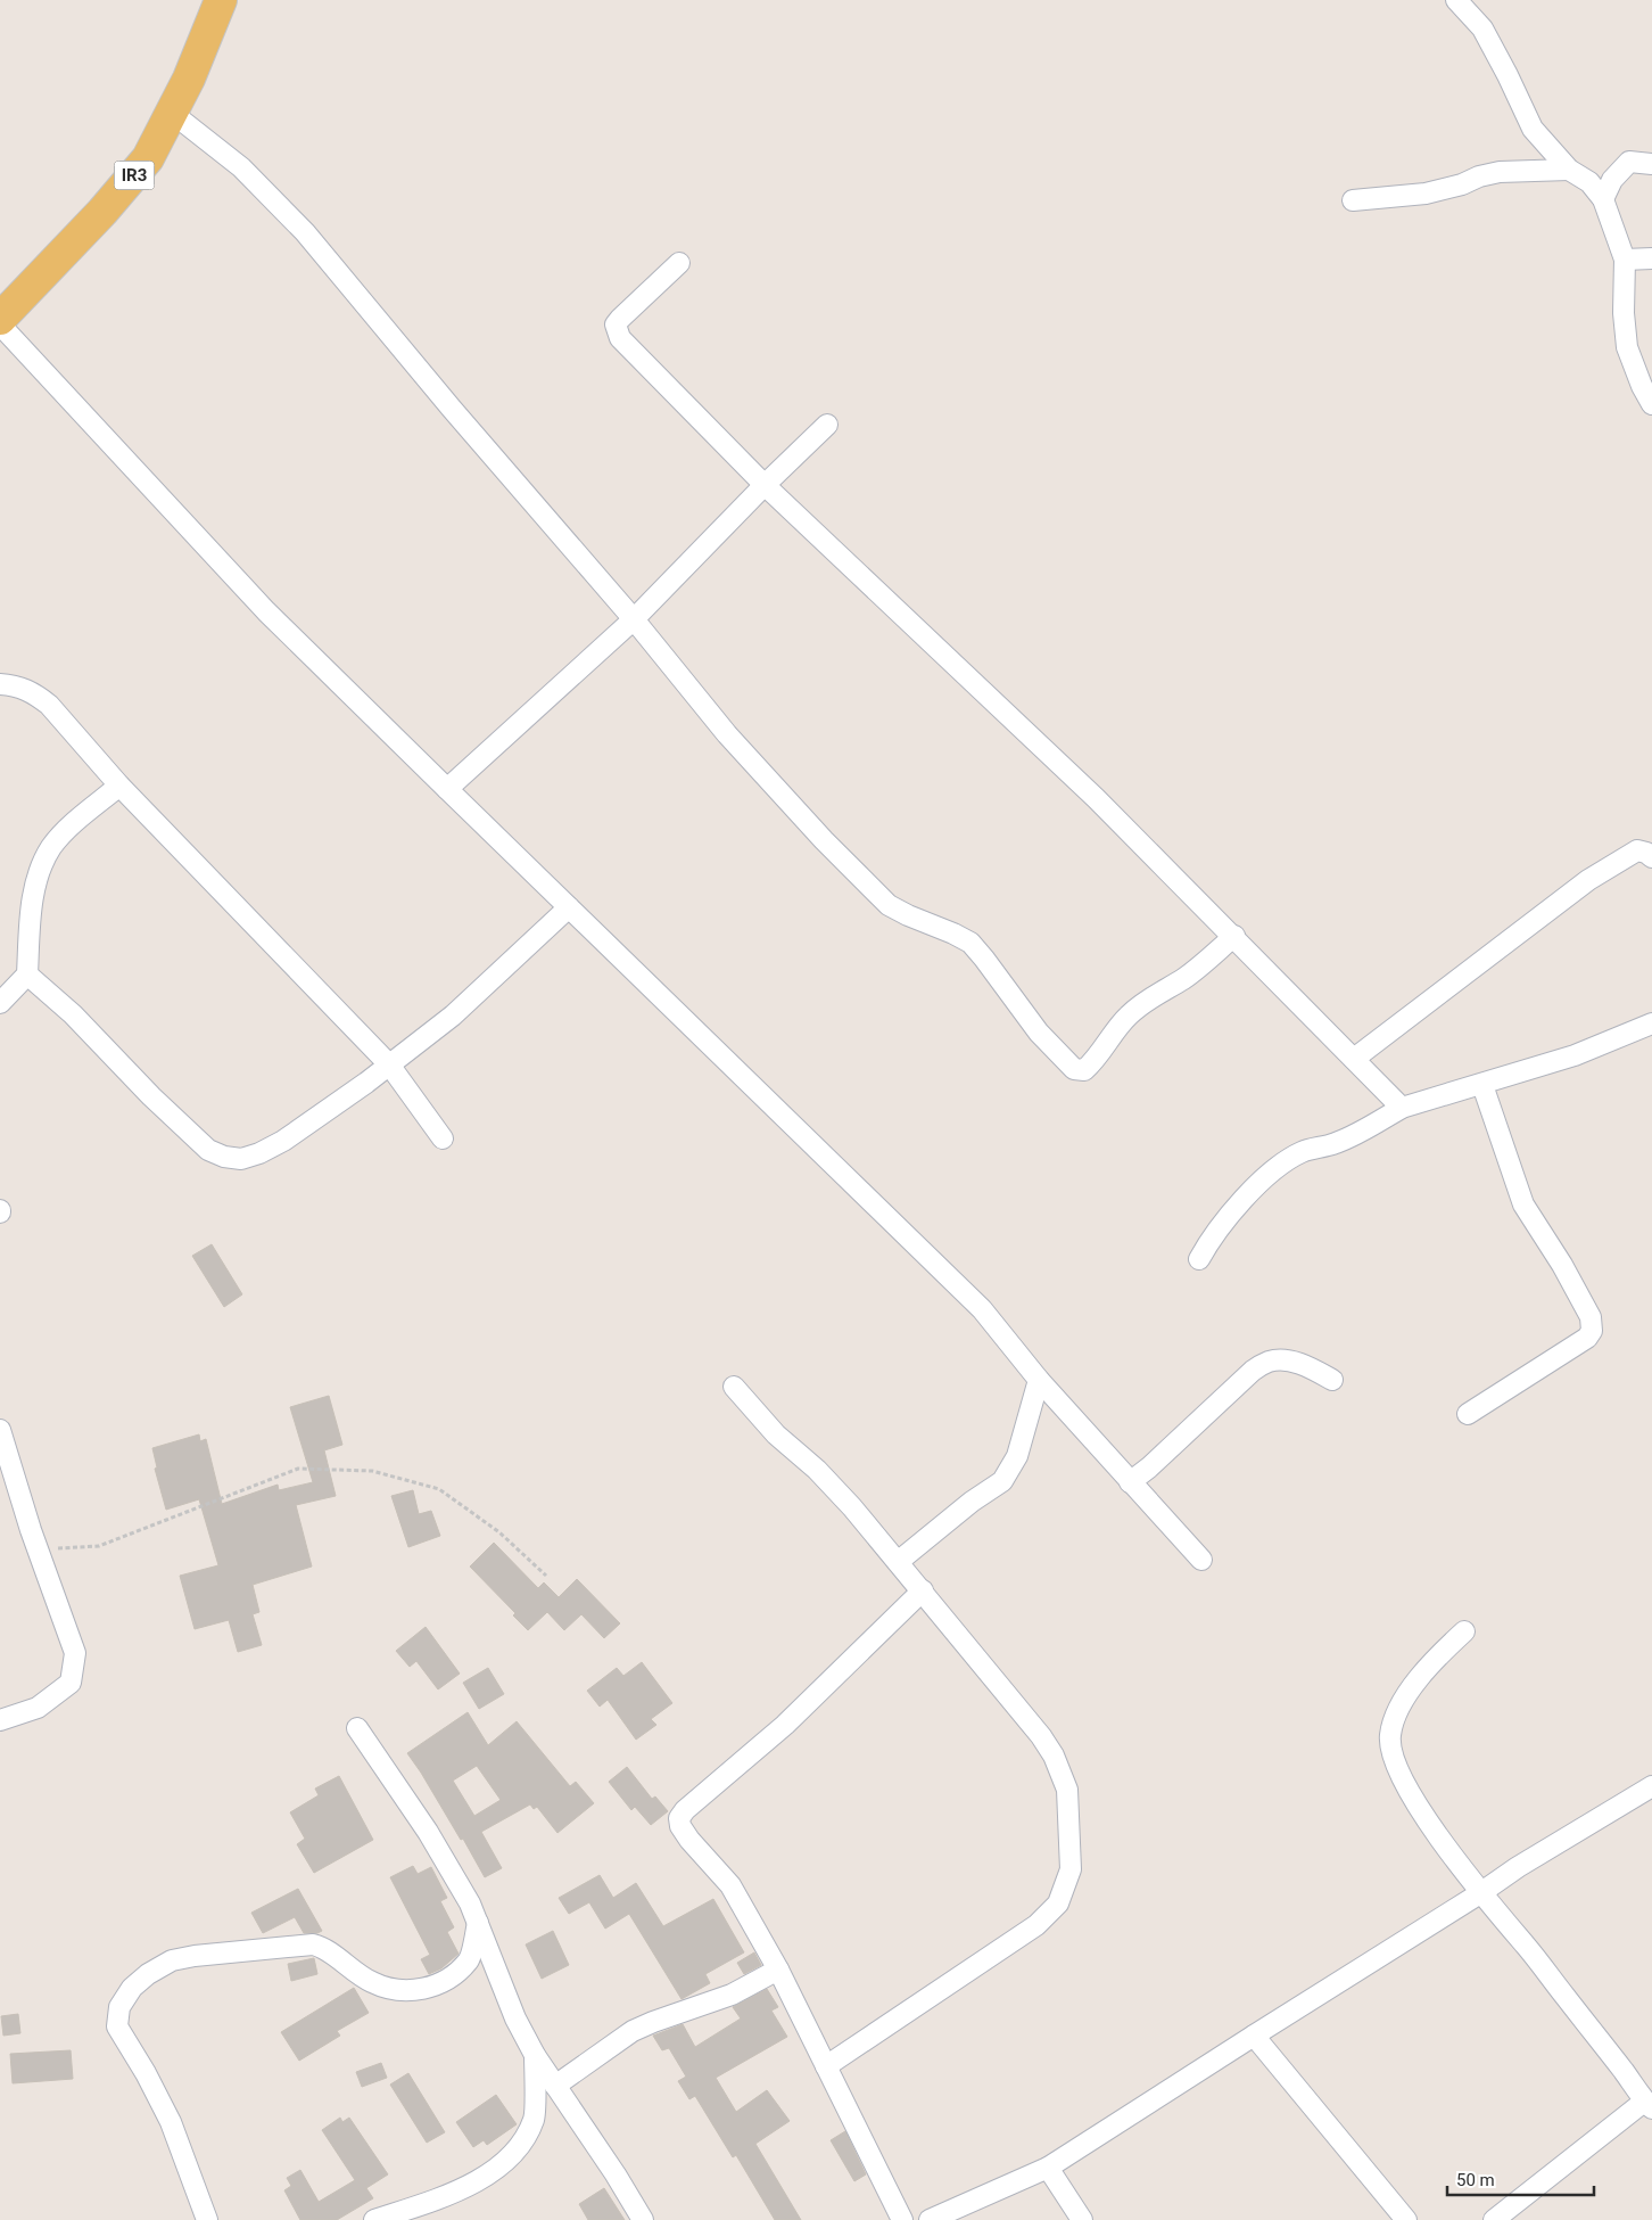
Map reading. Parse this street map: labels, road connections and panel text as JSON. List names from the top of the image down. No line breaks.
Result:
{"streets":{"main road":["IR3"]},"scale_bar":"50 m"}
